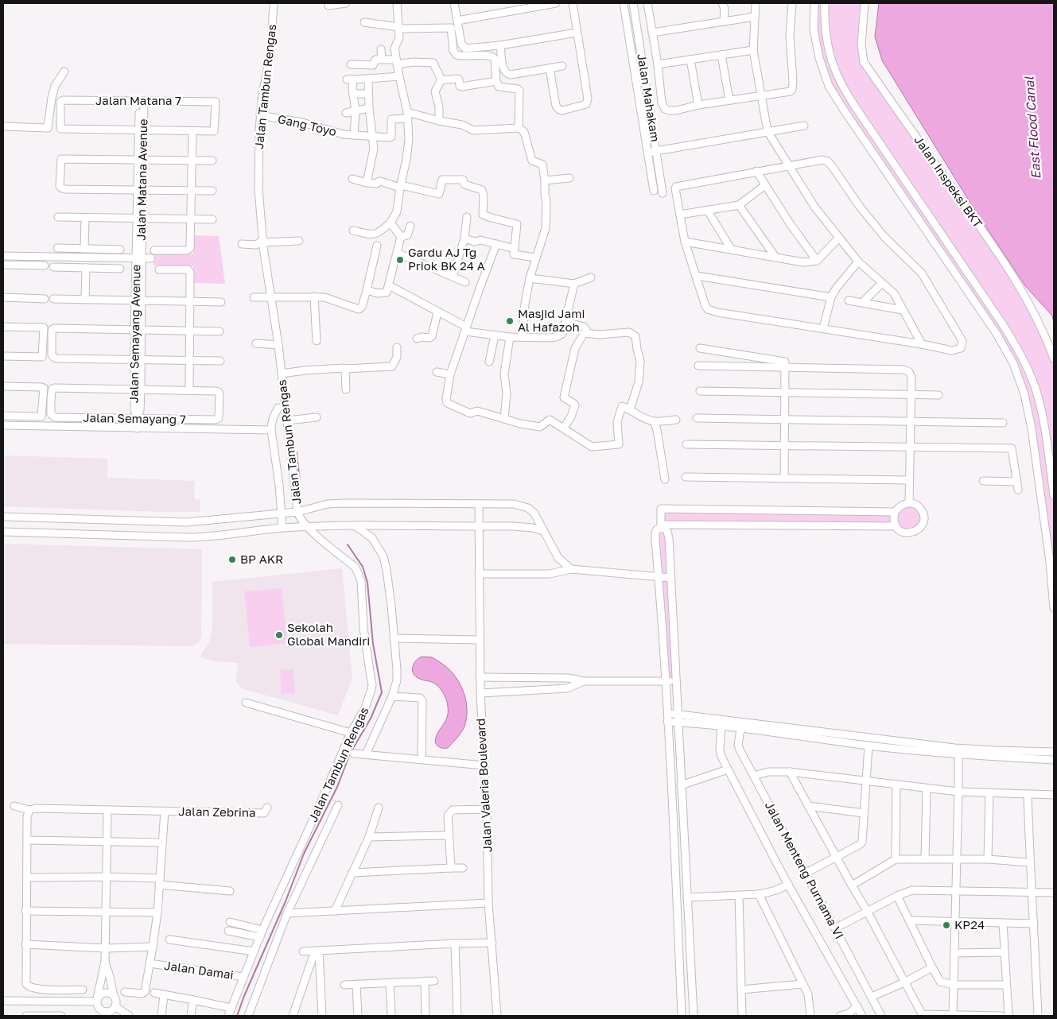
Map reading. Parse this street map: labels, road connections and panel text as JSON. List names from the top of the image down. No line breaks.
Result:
{"streets":{"street":["Jalan Tambun Rengas","Jalan Mahakam","Jalan Matana 7","Gang Toyo","Jalan Matana Avenue","Jalan Inspeksi BKT","Jalan Semayang Avenue","Jalan Semayang 7","Jalan Valeria Boulevard","Jalan Zebrina","Jalan Menteng Purnama VI","Jalan Damai"]},"crossings":[["Jalan Tambun Rengas","Gang Toyo"],["Jalan Tambun Rengas","Jalan Damai"],["Jalan Matana 7","Jalan Matana Avenue"],["Jalan Matana Avenue","Jalan Semayang Avenue"],["Jalan Semayang Avenue","Jalan Semayang 7"]],"water":["East Flood Canal"],"places":["Gardu AJ Tg Priok BK 24 A","Masjid Jami Al Hafazoh","BP AKR","Sekolah Global Mandiri","KP24"]}
